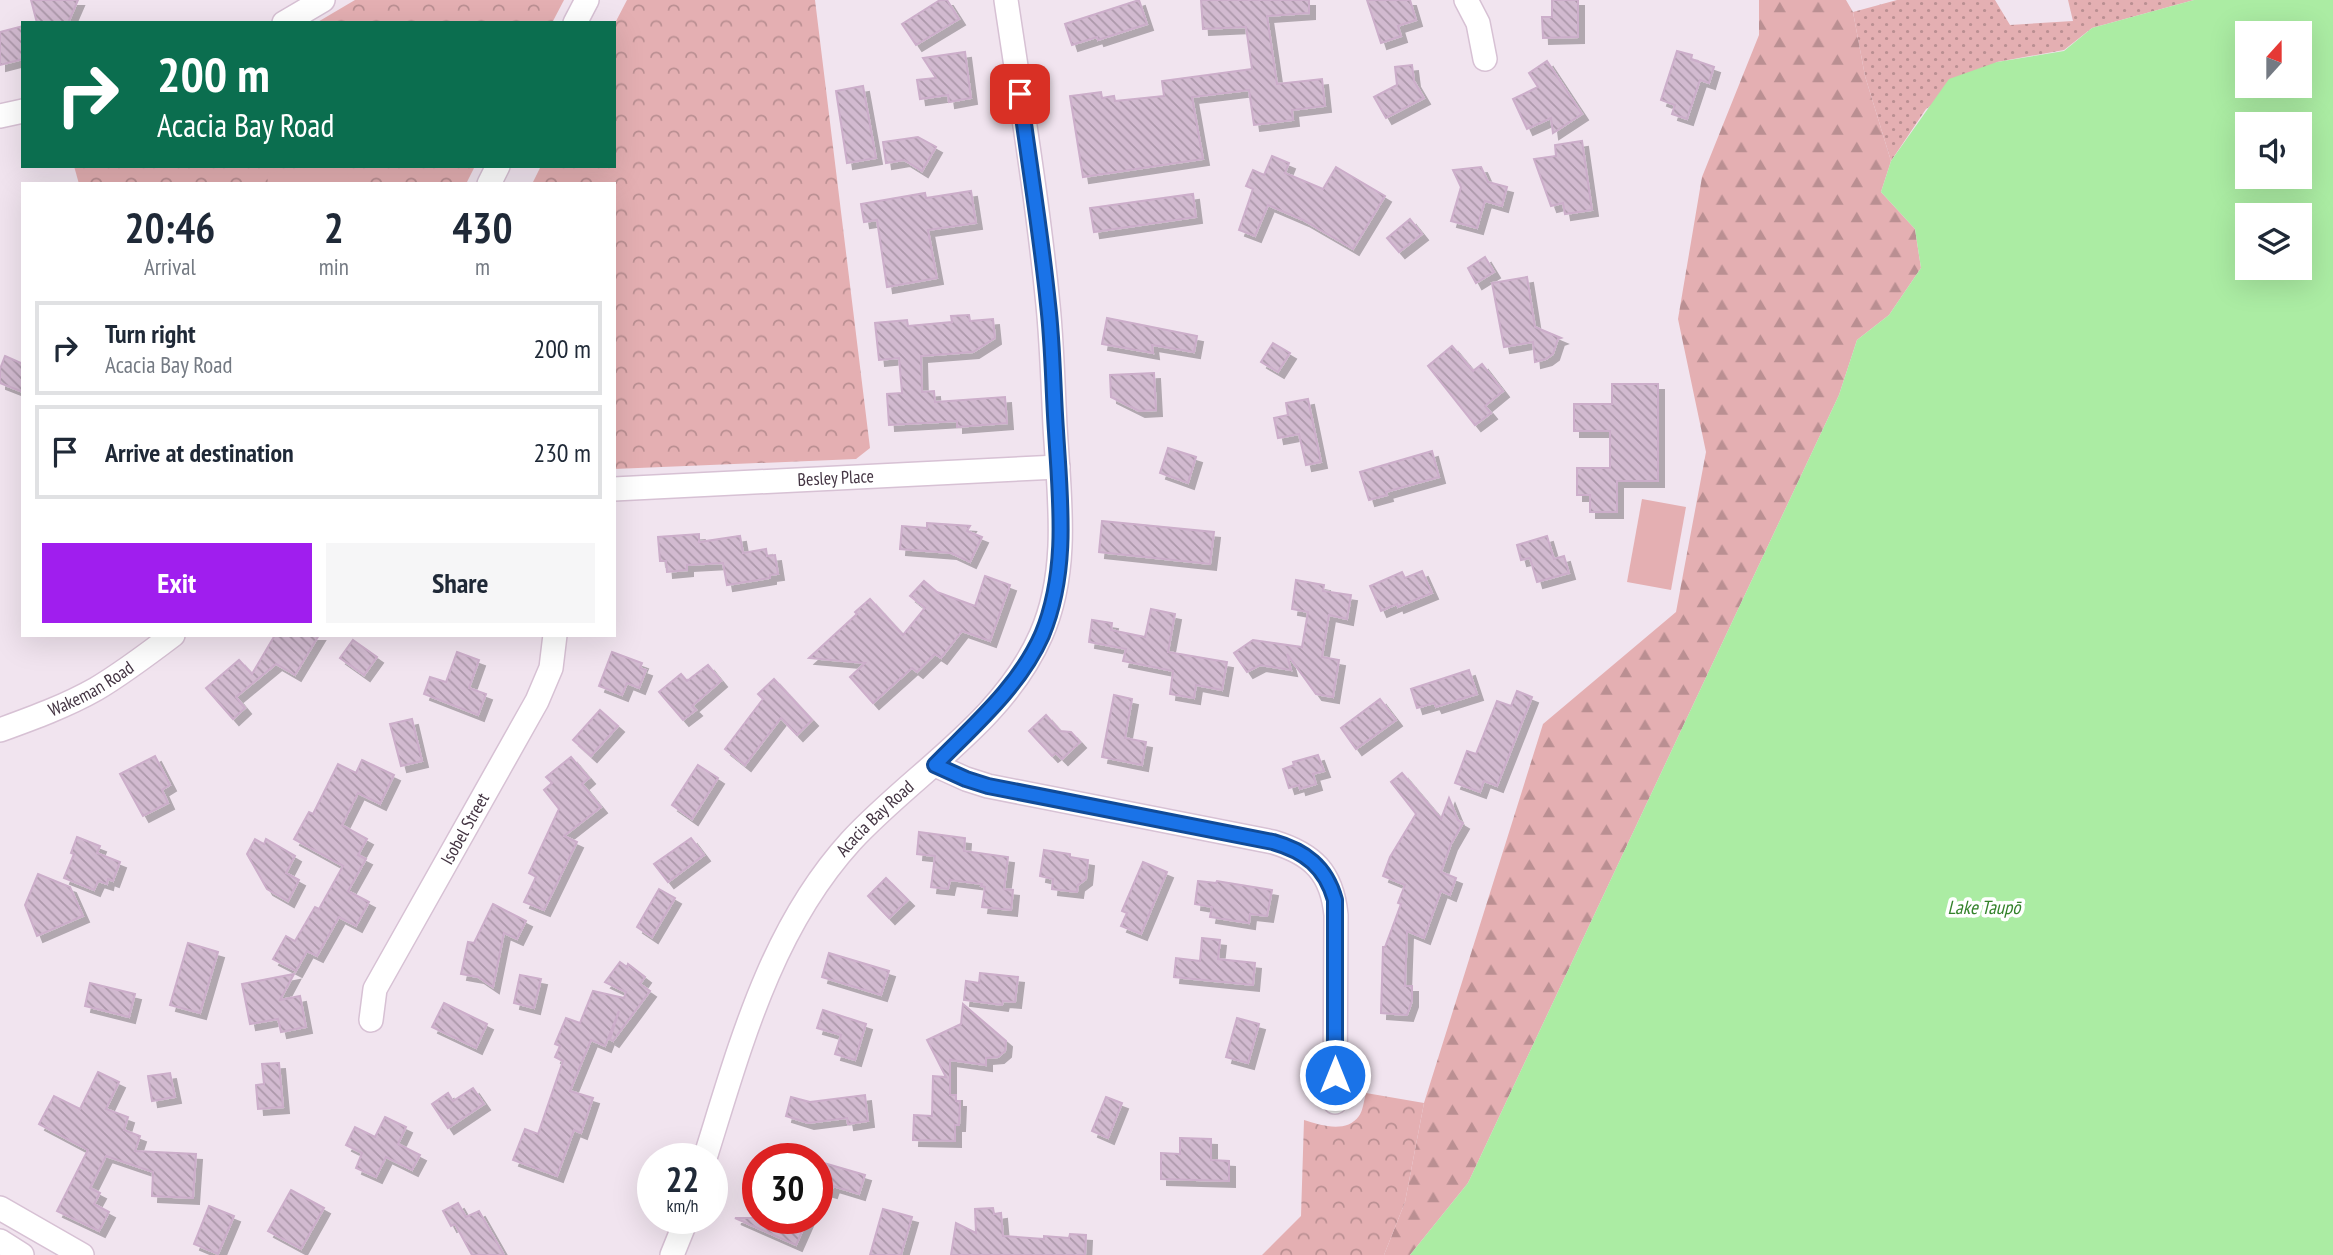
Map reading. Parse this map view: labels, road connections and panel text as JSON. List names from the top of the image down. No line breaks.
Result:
{"streets":{"street":["Besley Place","Wakeman Road","Acacia Bay Road","Isobel Street"]},"crossings":[["Besley Place","Acacia Bay Road"]],"water":["Lake Taupō"],"north":"top","page":{"turn":["200 m","Acacia Bay Road"],"eta":["20:46","Arrival","2","min","430","m"],"list":[{"name":"Turn right","note":"Acacia Bay Road","value":"200 m"},{"name":"Arrive at destination","value":"230 m"}],"buttons":["Exit","Share"],"speed":"22 km/h","limit":"30"}}
